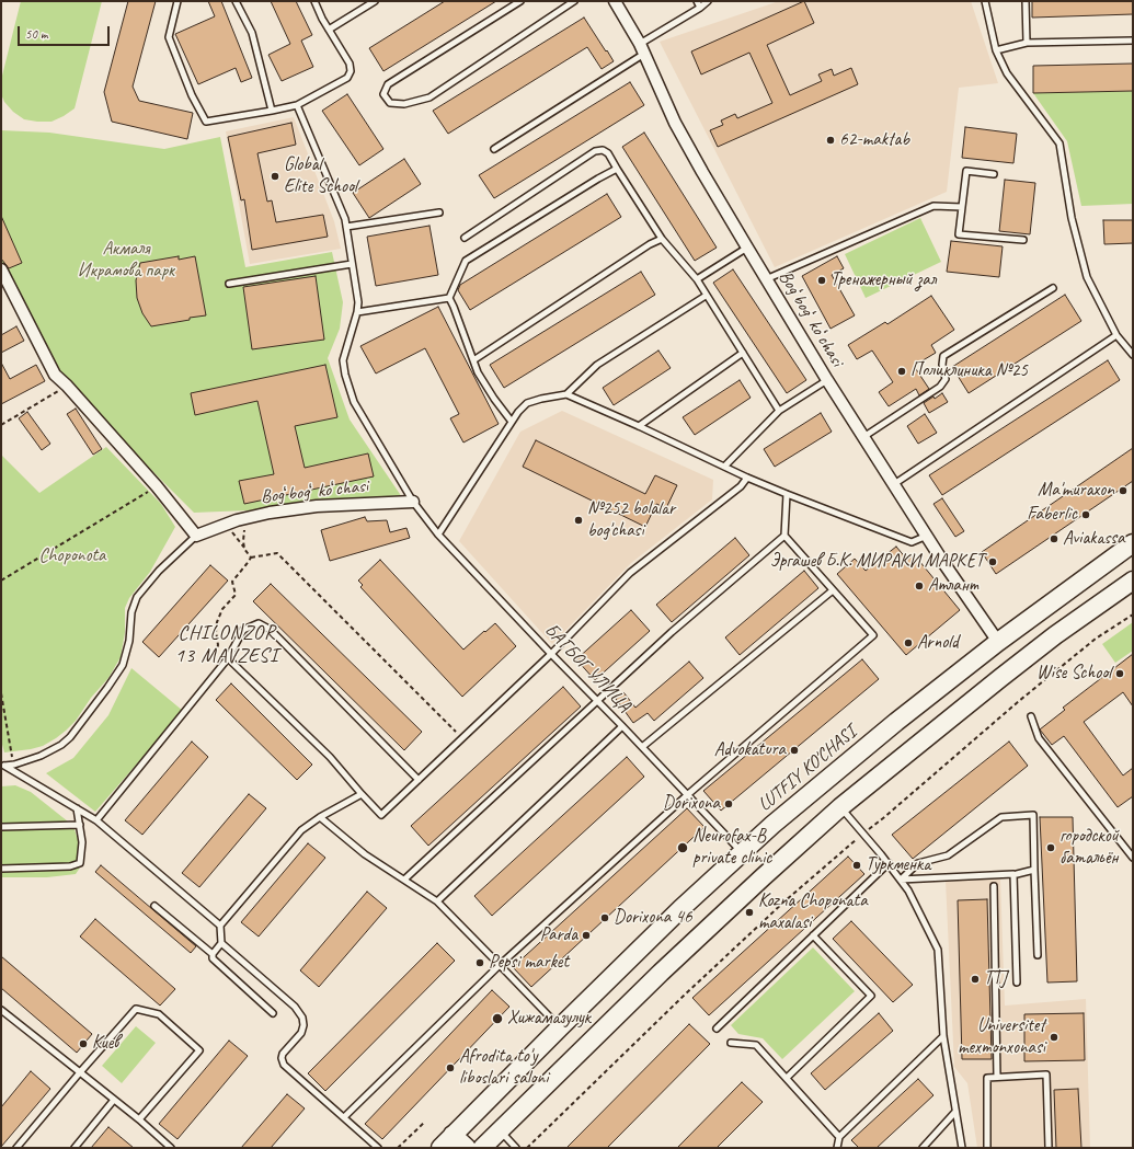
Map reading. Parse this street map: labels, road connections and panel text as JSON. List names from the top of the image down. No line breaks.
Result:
{"streets":{"main road":["LUTFIY KO'CHASI"],"street":["Bogʻbogʻ koʻchasi"],"lane":["БАГБОГ УЛИЦА"]},"crossings":[["Bogʻbogʻ koʻchasi","БАГБОГ УЛИЦА"],["Bogʻbogʻ koʻchasi","LUTFIY KO'CHASI"],["БАГБОГ УЛИЦА","LUTFIY KO'CHASI"]],"districts":["CHILONZOR 13 MAVZESI"],"parks":["Акмаля Икрамова парк","Choponota"],"places":["62-maktab","Global Elite School","Тренажерный зал","Поликлиника №25","Ma'muraxon","Faberlic","№252 bolalar bog'chasi","Aviakassa","Эргашев Б.К. МИРАКИ МАРКЕТ","Атлант","Arnold","Wise School","Advokatura","Dorixona","Neurofax-B private clinic","городской батальён","Туркменка","Kozna Choponata maxalasi","Dorixona 46","Parda","Pepsi market","TTJ","Хижамазулук","Universitet mexmonxonasi","Киев","Afrodita to'y liboslari saloni"],"scale_bar":"50 m"}
